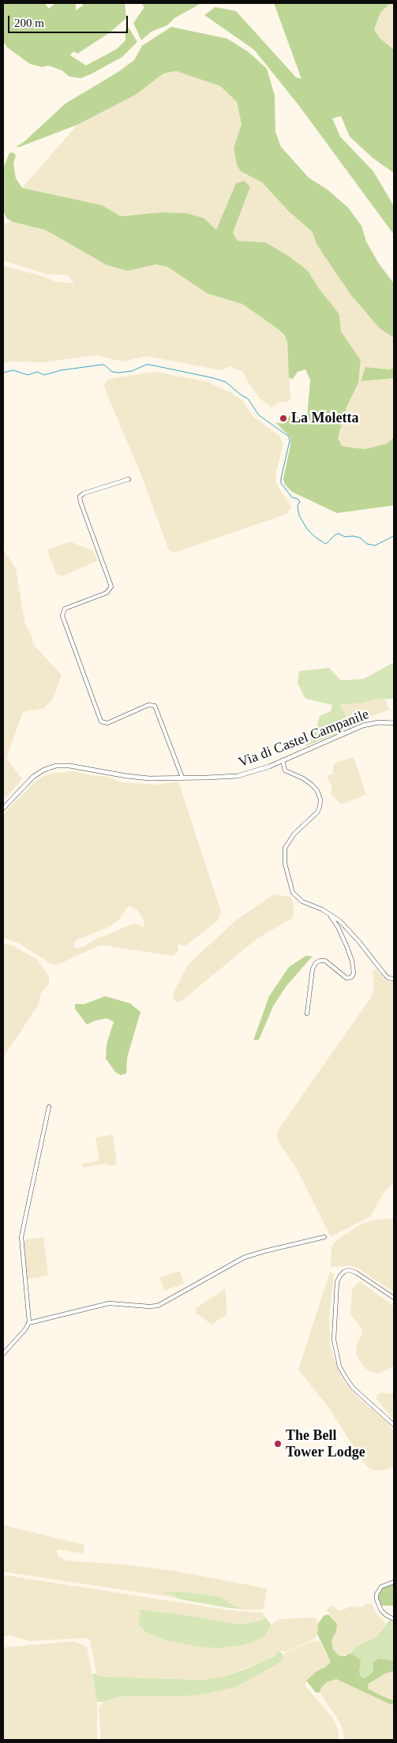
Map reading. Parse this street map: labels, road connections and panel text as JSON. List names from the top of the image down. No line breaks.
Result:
{"streets":{"street":["Via di Castel Campanile"]},"places":["La Moletta","The Bell Tower Lodge"],"scale_bar":"200 m"}
